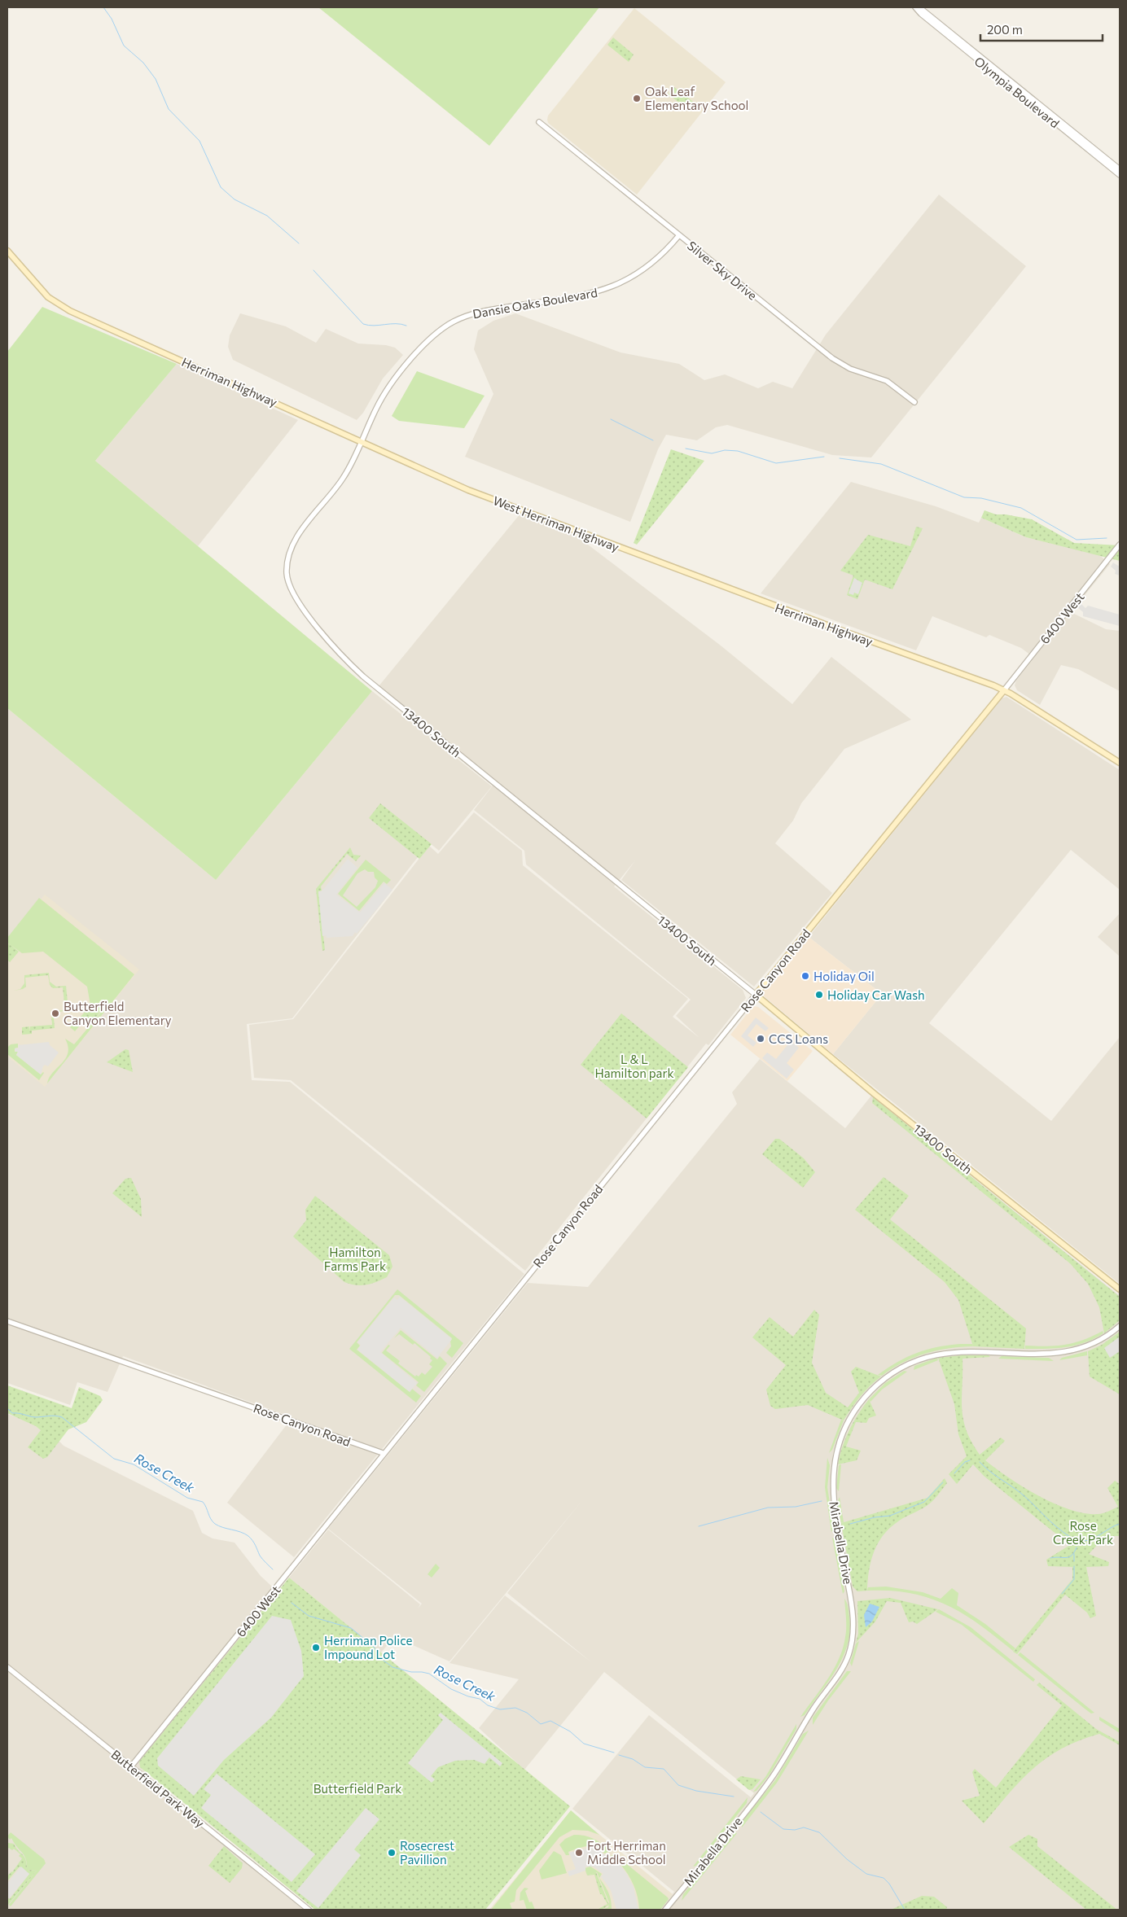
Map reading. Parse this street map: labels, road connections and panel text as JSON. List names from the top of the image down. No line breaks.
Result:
{"streets":{"main road":["Herriman Highway","West Herriman Highway","13400 South","Rose Canyon Road"],"street":["Olympia Boulevard","Silver Sky Drive","Dansie Oaks Boulevard","6400 West","Mirabella Drive","Butterfield Park Way"]},"crossings":[["Silver Sky Drive","Dansie Oaks Boulevard"],["Dansie Oaks Boulevard","Herriman Highway"],["Dansie Oaks Boulevard","13400 South"],["Herriman Highway","West Herriman Highway"],["Herriman Highway","6400 West"],["Herriman Highway","Rose Canyon Road"],["6400 West","Rose Canyon Road"],["6400 West","Butterfield Park Way"],["13400 South","Rose Canyon Road"]],"water":["Rose Creek"],"parks":["L & L Hamilton park","Hamilton Farms Park","Rose Creek Park","Butterfield Park"],"places":["Oak Leaf Elementary School","Holiday Oil","Holiday Car Wash","Butterfield Canyon Elementary","CCS Loans","Herriman Police Impound Lot","Rosecrest Pavillion","Fort Herriman Middle School"],"scale_bar":"200 m"}
